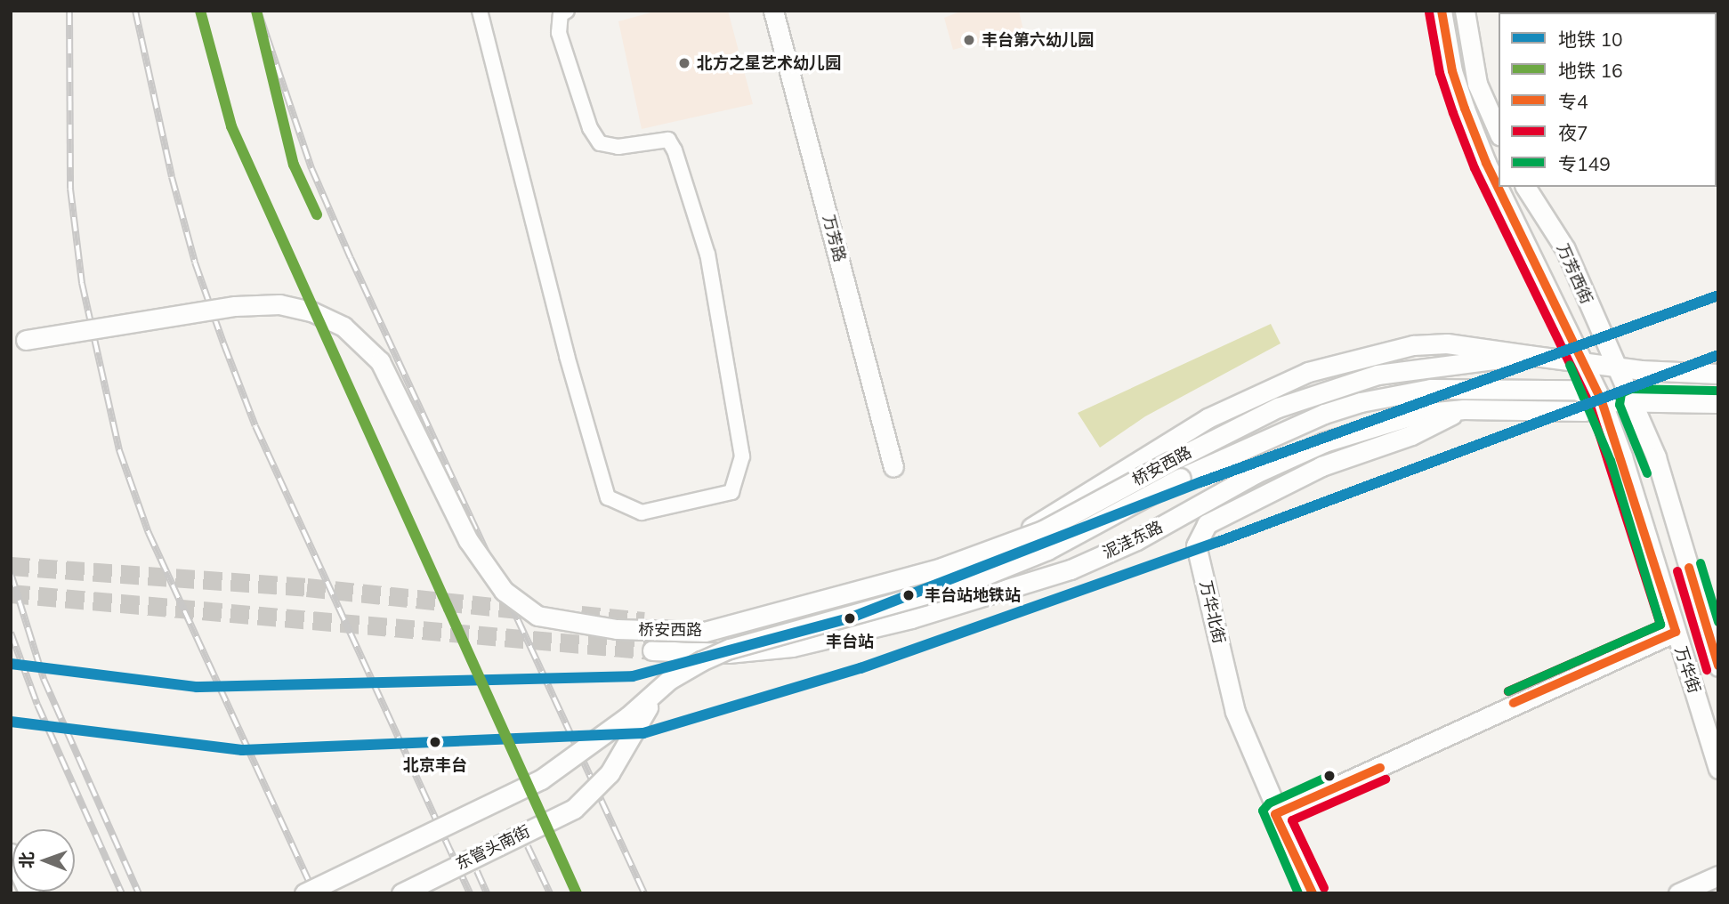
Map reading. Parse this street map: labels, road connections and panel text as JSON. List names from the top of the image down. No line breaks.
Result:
{"streets":{"main road":["万芳路","万芳西街","桥安西路","泥洼东路","万华北街","万华街","东管头南街"]},"crossings":[["万芳西街","桥安西路"],["万芳西街","万华街"],["桥安西路","泥洼东路"],["桥安西路","万华街"],["桥安西路","东管头南街"],["泥洼东路","万华北街"],["泥洼东路","万华街"]],"places":["丰台第六幼儿园","北方之星艺术幼儿园","丰台站地铁站","丰台站","北京丰台"],"lines":["metro line 16","transit line 专4","transit line 夜7","metro line 10","transit line 专149"],"legend":["地铁 10","地铁 16","专4","夜7","专149"],"north":"left"}
